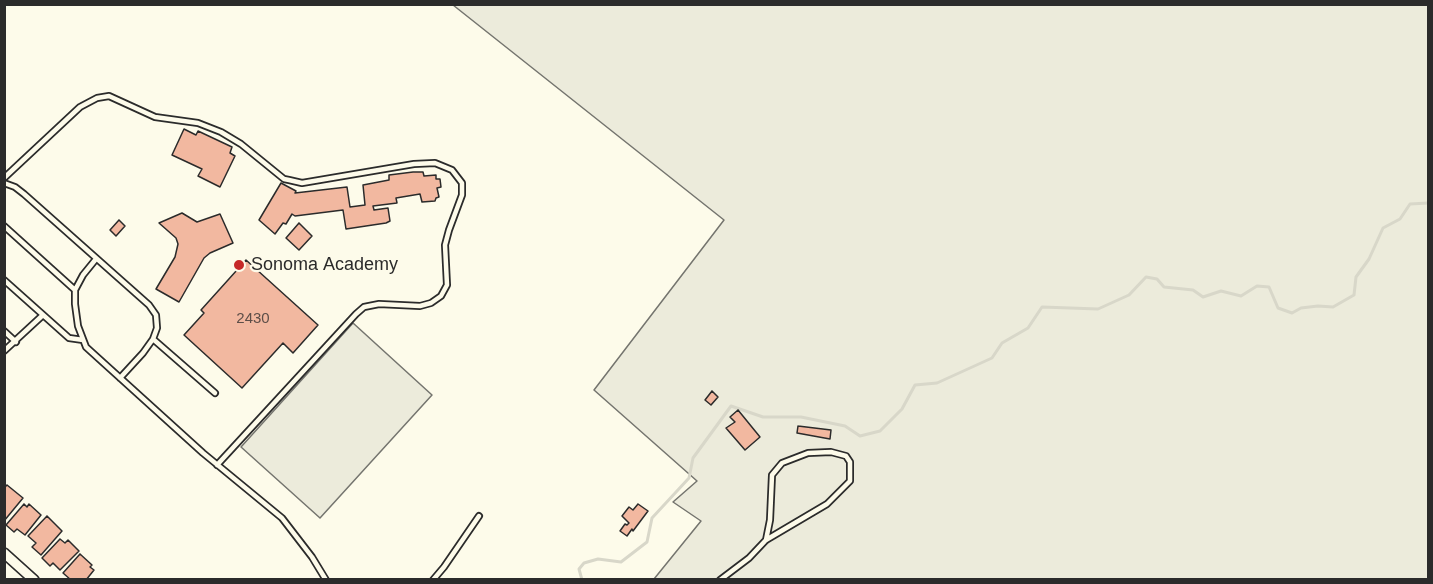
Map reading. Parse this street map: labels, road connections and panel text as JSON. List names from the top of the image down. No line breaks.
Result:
{"places":["Sonoma Academy"],"house_numbers":["2430"]}
